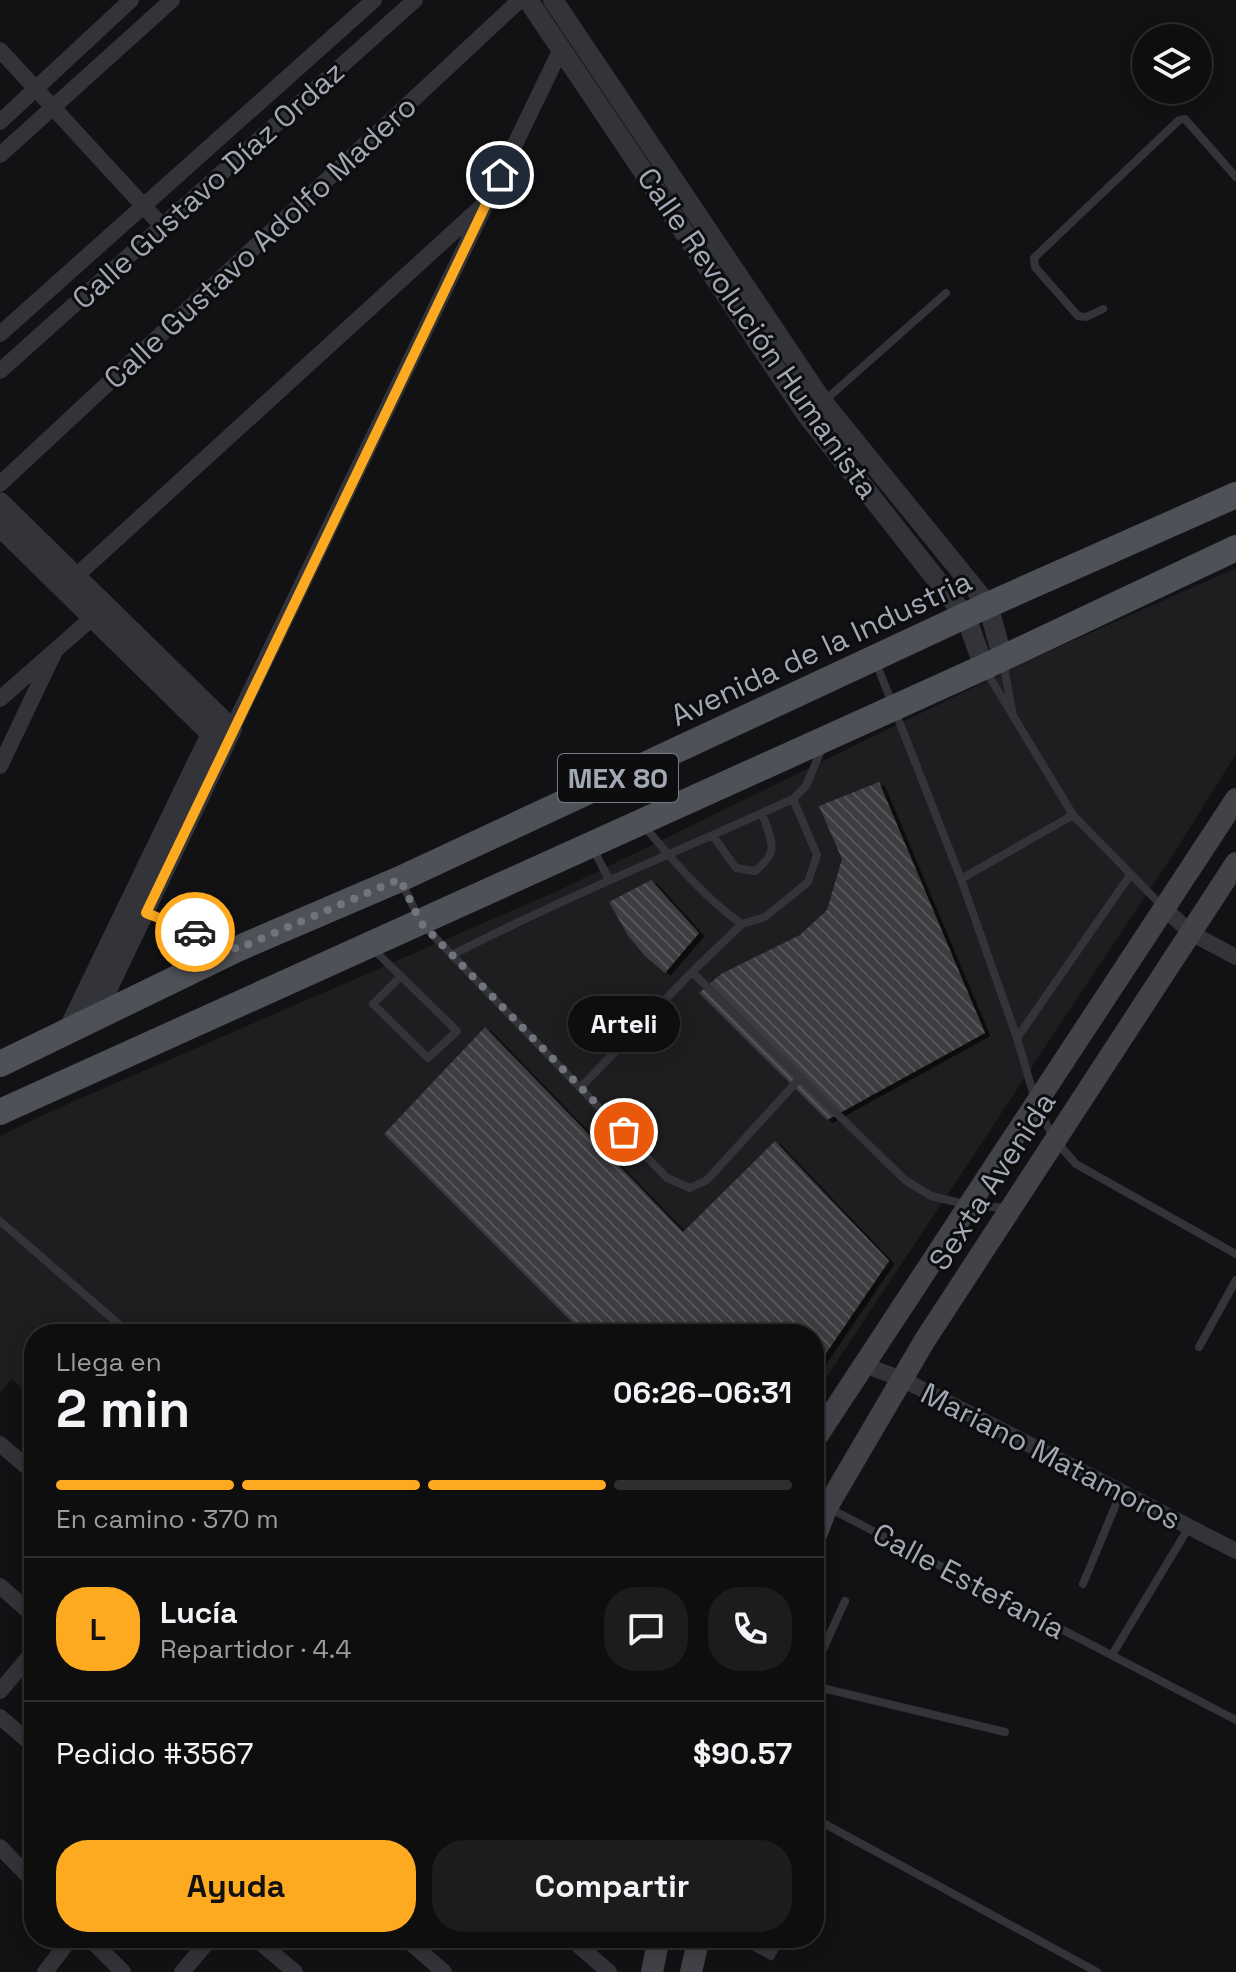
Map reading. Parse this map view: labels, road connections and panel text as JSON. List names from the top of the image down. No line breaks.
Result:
{"streets":{"main road":["Avenida de la Industria","MEX 80","Sexta Avenida"],"street":["Calle Gustavo Díaz Ordaz","Calle Gustavo Adolfo Madero","Calle Revolución Humanista","Mariano Matamoros"],"lane":["Calle Estefanía"]},"crossings":[["Calle Revolución Humanista","Avenida de la Industria"],["Calle Revolución Humanista","MEX 80"],["Sexta Avenida","Mariano Matamoros"],["Sexta Avenida","Calle Estefanía"]],"places":["Arteli"],"page":{"bubble":"Arteli","heading":["2 min","Llega en","06:26–06:31"],"panel":["Lucía","Repartidor · 4.4","Pedido #3567","$90.57"],"bar":"En camino · 370 m","round":"L","buttons":["Ayuda","Compartir"]}}
